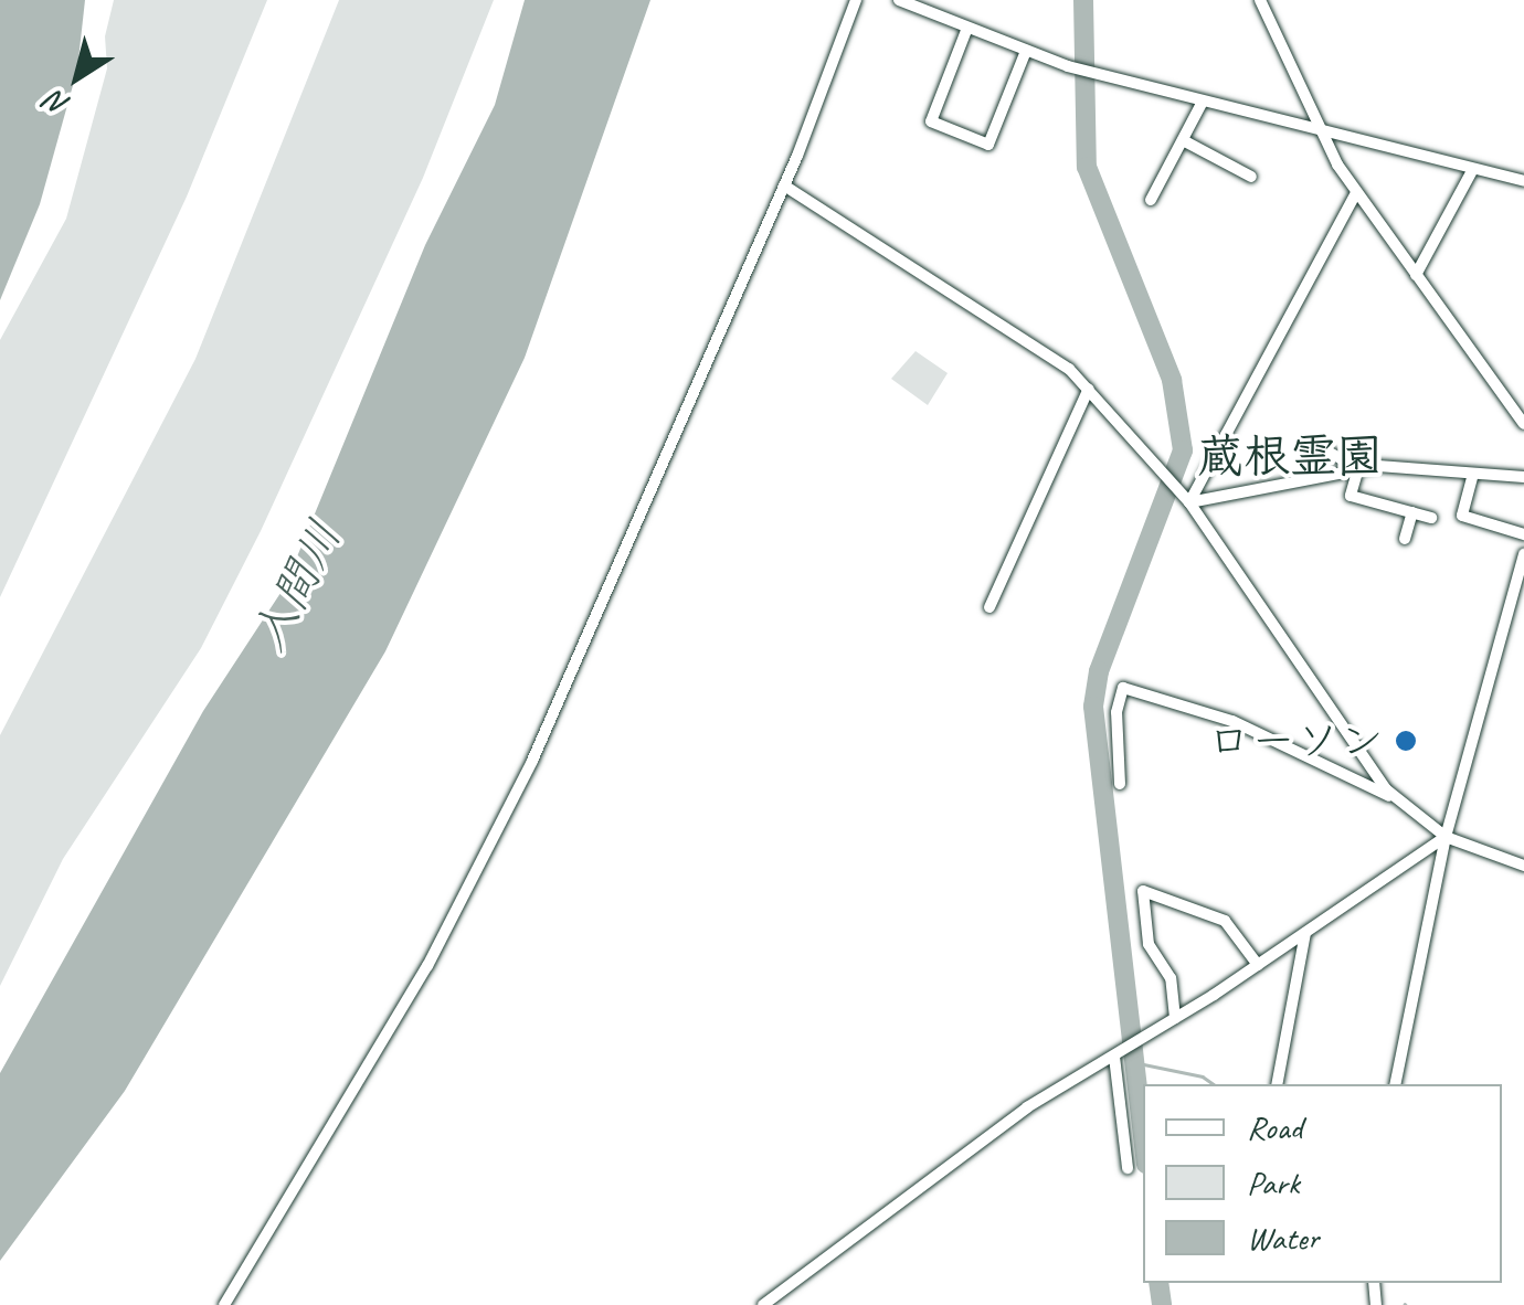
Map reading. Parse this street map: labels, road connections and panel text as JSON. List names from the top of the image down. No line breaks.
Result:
{"districts":["蔵根霊園"],"water":["入間川"],"places":["ローソン"],"legend":["Road","Park","Water"],"north":"bottom left"}
